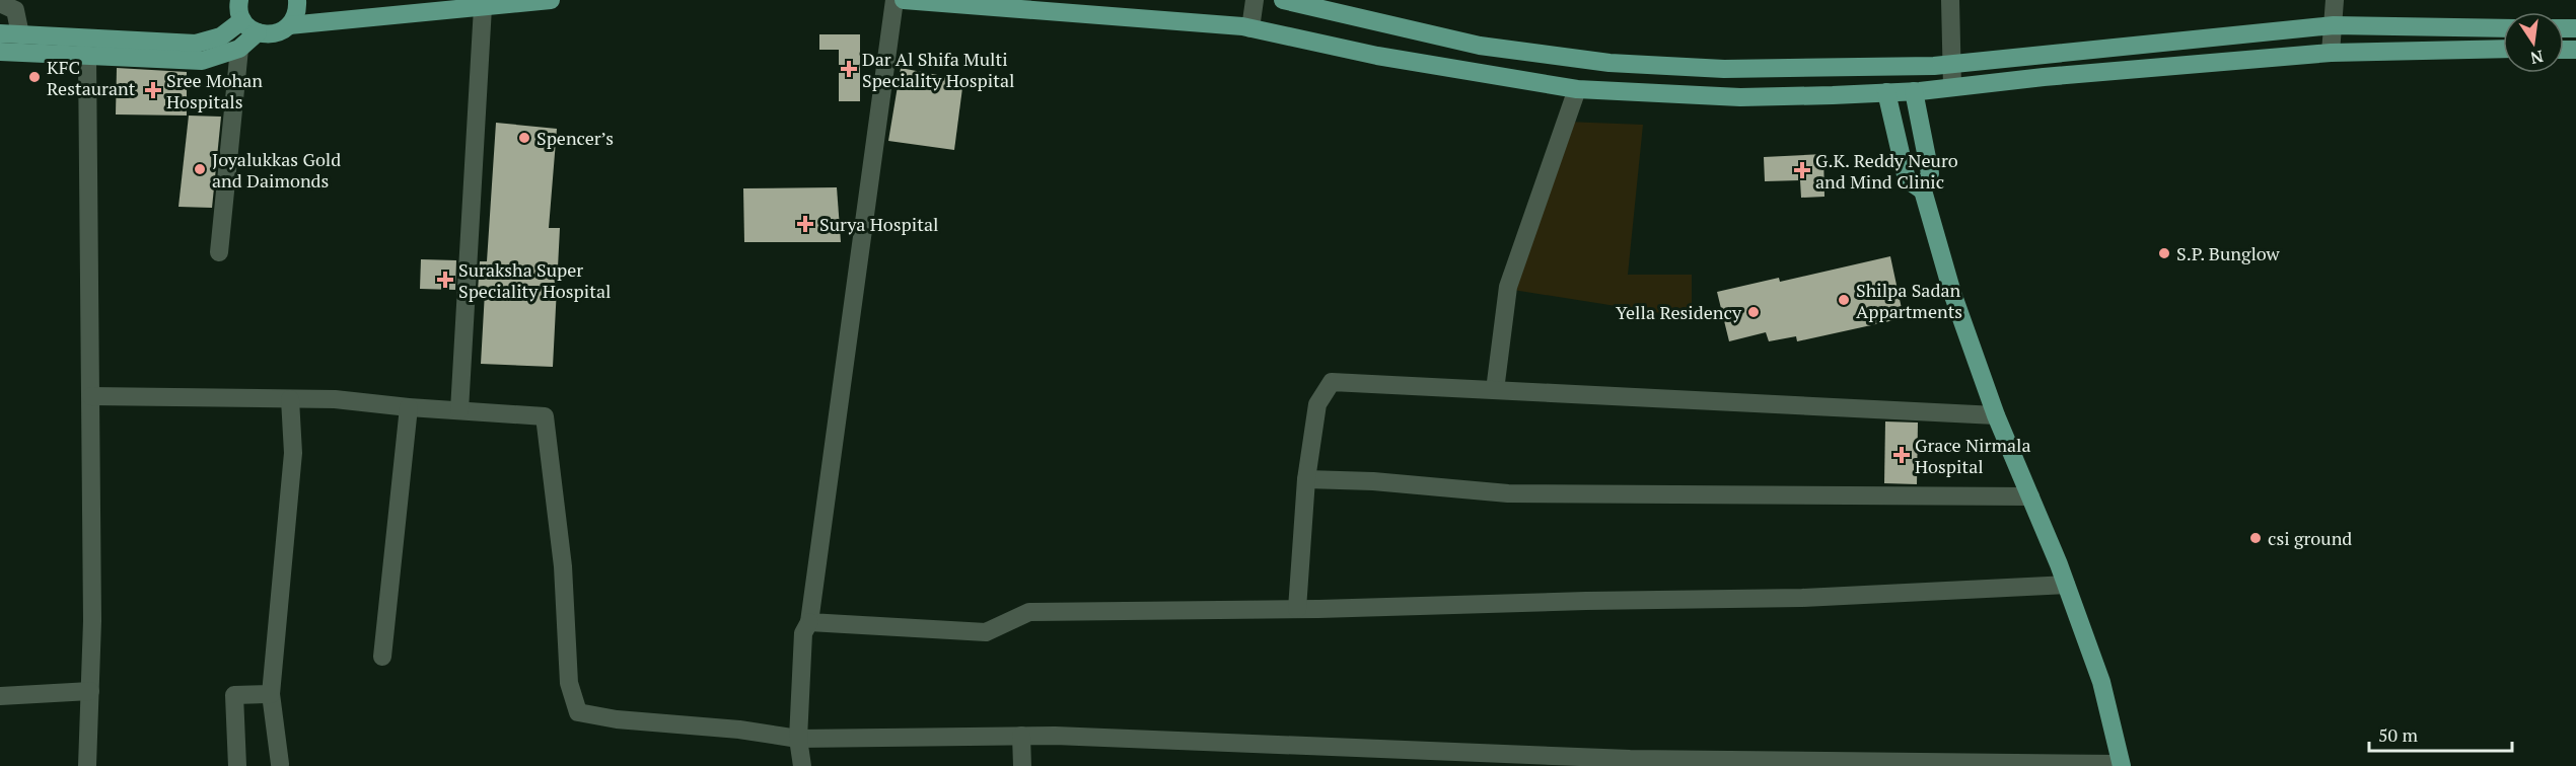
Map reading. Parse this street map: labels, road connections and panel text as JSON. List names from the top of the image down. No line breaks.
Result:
{"places":{"health":["Dar Al Shifa Multi Speciality Hospital","Sree Mohan Hospitals","G.K. Reddy Neuro and Mind Clinic","Surya Hospital","Suraksha Super Speciality Hospital","Grace Nirmala Hospital"],"other":["KFC Restaurant","Spencer’s","Joyalukkas Gold and Daimonds","S.P. Bunglow","Shilpa Sadan Appartments","Yella Residency","csi ground"]},"scale_bar":"50 m","north":"bottom"}
